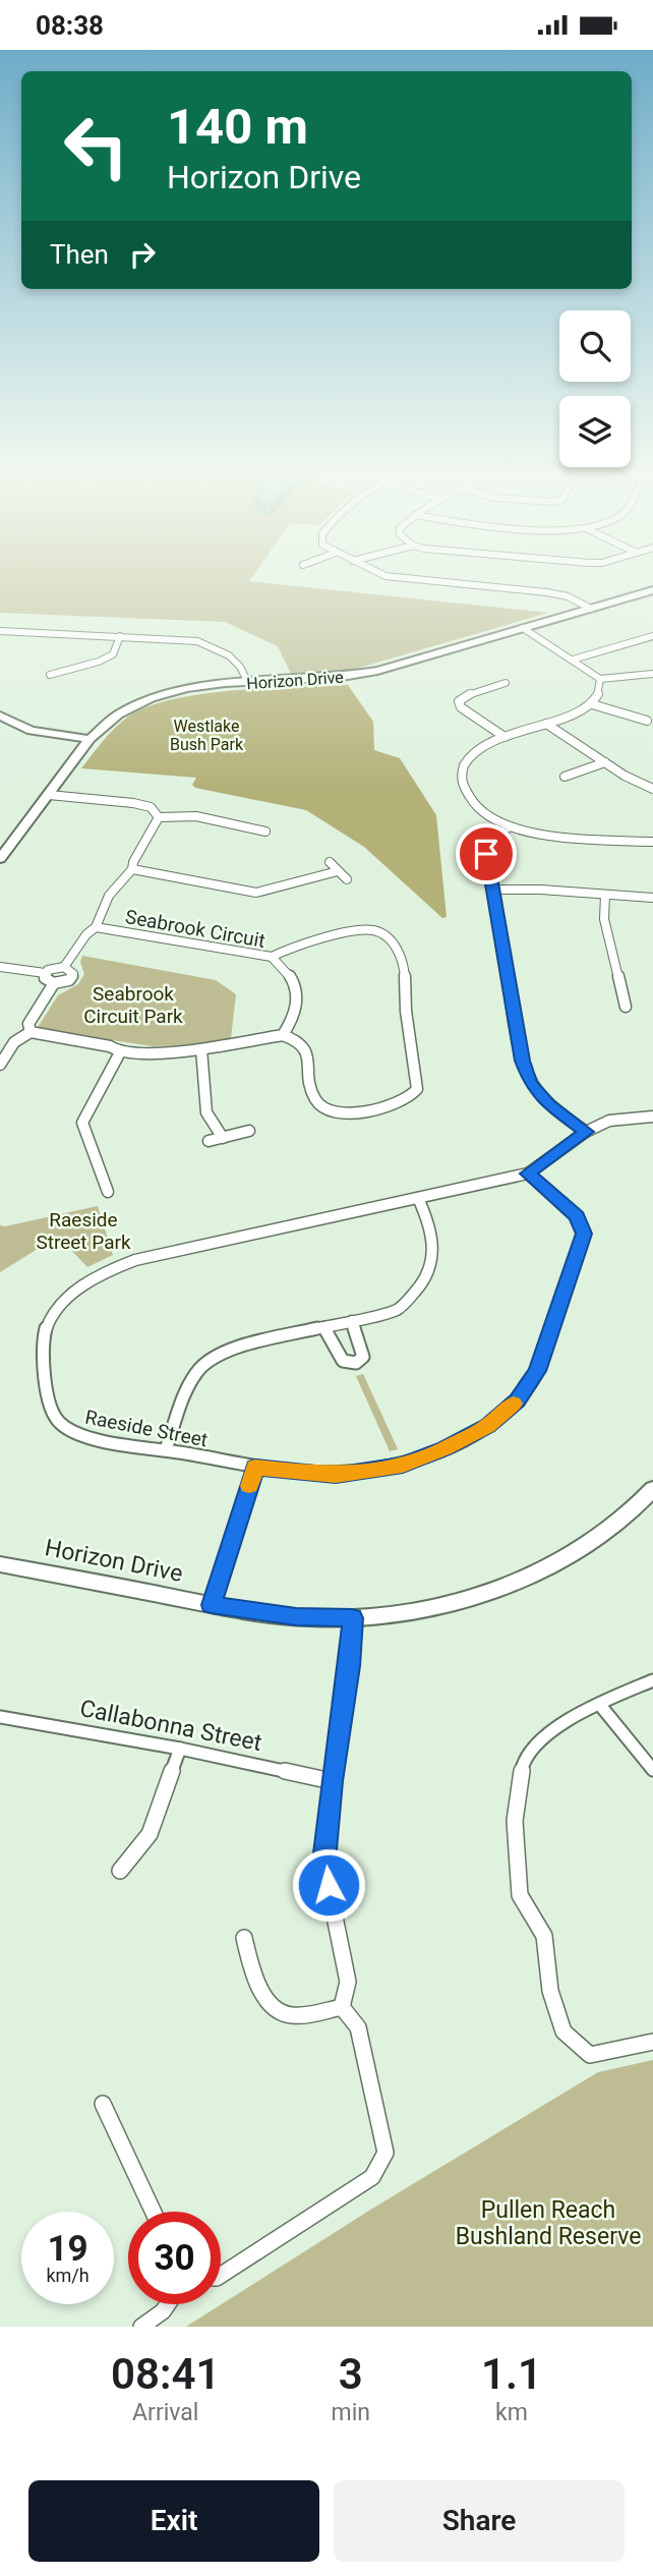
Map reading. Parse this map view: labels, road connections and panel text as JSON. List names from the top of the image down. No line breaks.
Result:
{"streets":{"street":["Horizon Drive","Seabrook Circuit","Raeside Street","Callabonna Street"]},"parks":["Westlake Bush Park","Seabrook Circuit Park","Raeside Street Park","Pullen Reach Bushland Reserve"],"page":{"status":"08:38","turn":["140 m","Horizon Drive"],"then":"Then","speed":"19 km/h","limit":"30","eta":["08:41","Arrival","3","min","1.1","km"],"buttons":["Exit","Share"]}}
